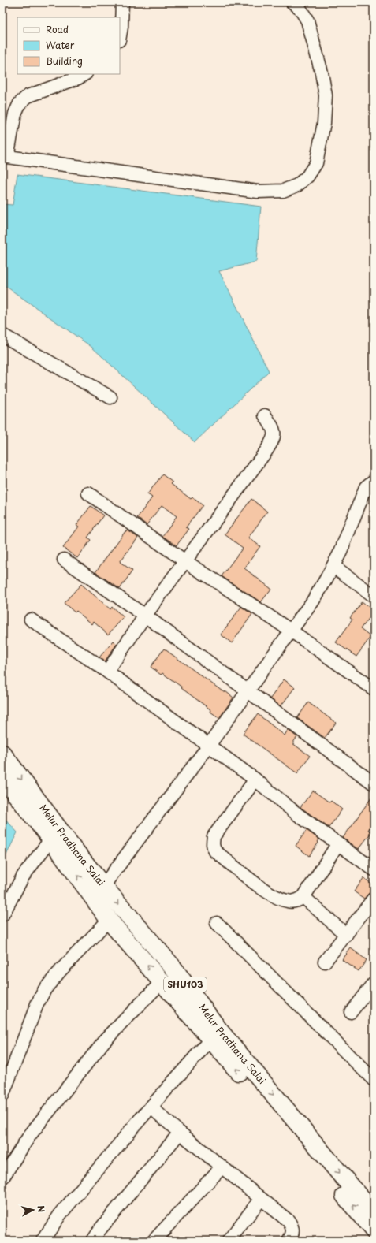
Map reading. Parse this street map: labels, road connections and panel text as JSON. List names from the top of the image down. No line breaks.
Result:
{"streets":{"main road":["Melur Pradhana Salai","SHU103"]},"legend":["Road","Water","Building"],"north":"right"}
